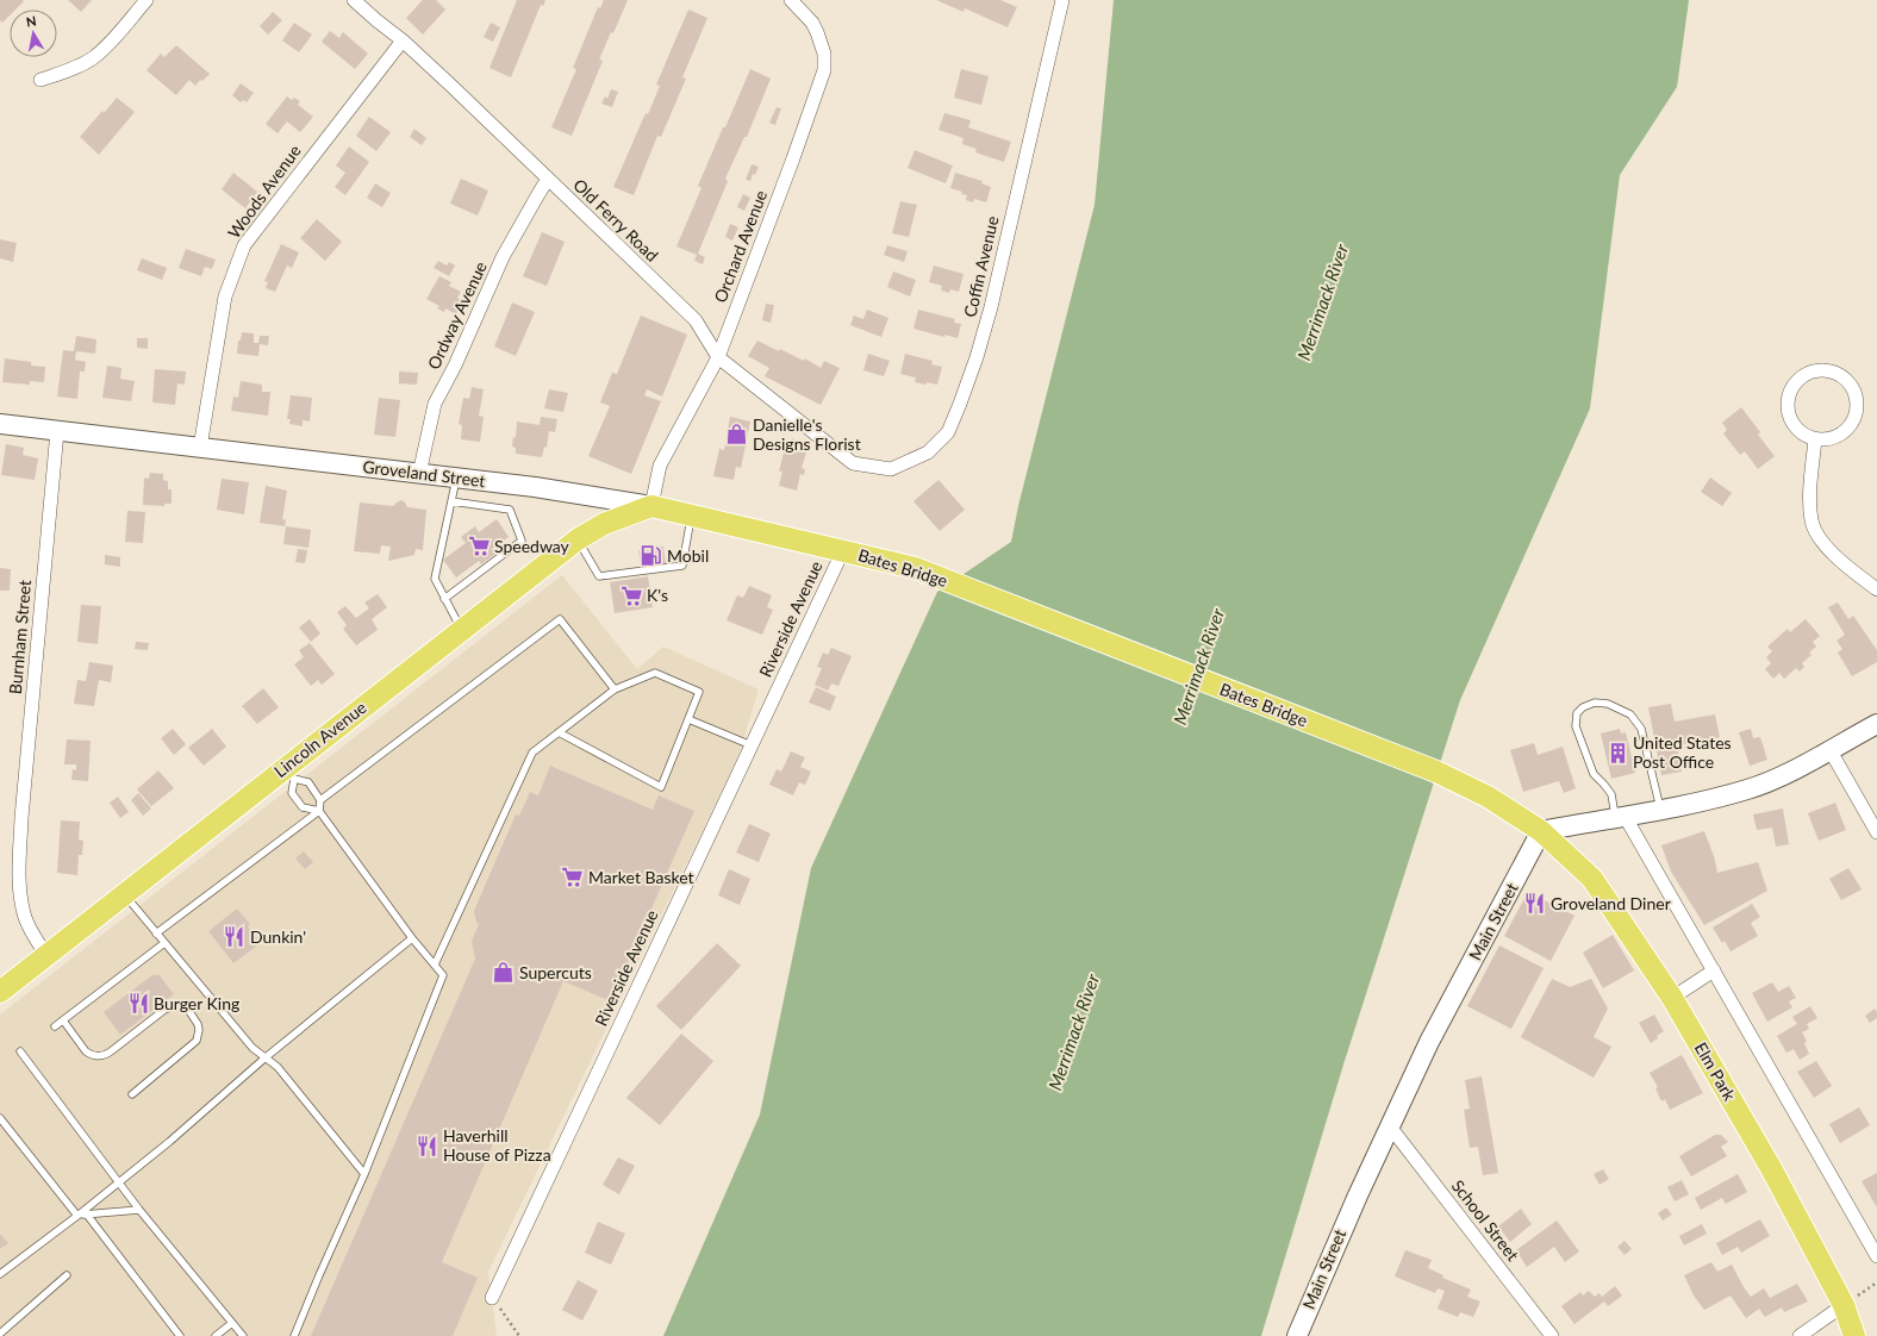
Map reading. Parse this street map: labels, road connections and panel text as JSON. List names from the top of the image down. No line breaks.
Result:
{"streets":{"main road":["Groveland Street","Bates Bridge","Lincoln Avenue","Main Street","Elm Park"],"street":["Woods Avenue","Old Ferry Road","Orchard Avenue","Coffin Avenue","Ordway Avenue","Riverside Avenue","Burnham Street","School Street"]},"crossings":[["Woods Avenue","Old Ferry Road"],["Woods Avenue","Groveland Street"],["Old Ferry Road","Orchard Avenue"],["Old Ferry Road","Coffin Avenue"],["Old Ferry Road","Ordway Avenue"],["Orchard Avenue","Groveland Street"],["Orchard Avenue","Lincoln Avenue"],["Ordway Avenue","Groveland Street"],["Groveland Street","Bates Bridge"],["Groveland Street","Riverside Avenue"],["Groveland Street","Burnham Street"],["Groveland Street","Lincoln Avenue"],["Bates Bridge","Riverside Avenue"],["Bates Bridge","Main Street"],["Bates Bridge","Elm Park"],["Burnham Street","Lincoln Avenue"],["Main Street","Elm Park"],["Main Street","School Street"]],"water":["Merrimack River"],"places":{"shop":["Danielle's Designs Florist","Supercuts"],"supermarket":["Speedway","K's","Market Basket"],"fuel station":["Mobil"],"building":["United States Post Office"],"restaurant":["Groveland Diner","Dunkin'","Burger King","Haverhill House of Pizza"]},"north":"top"}
